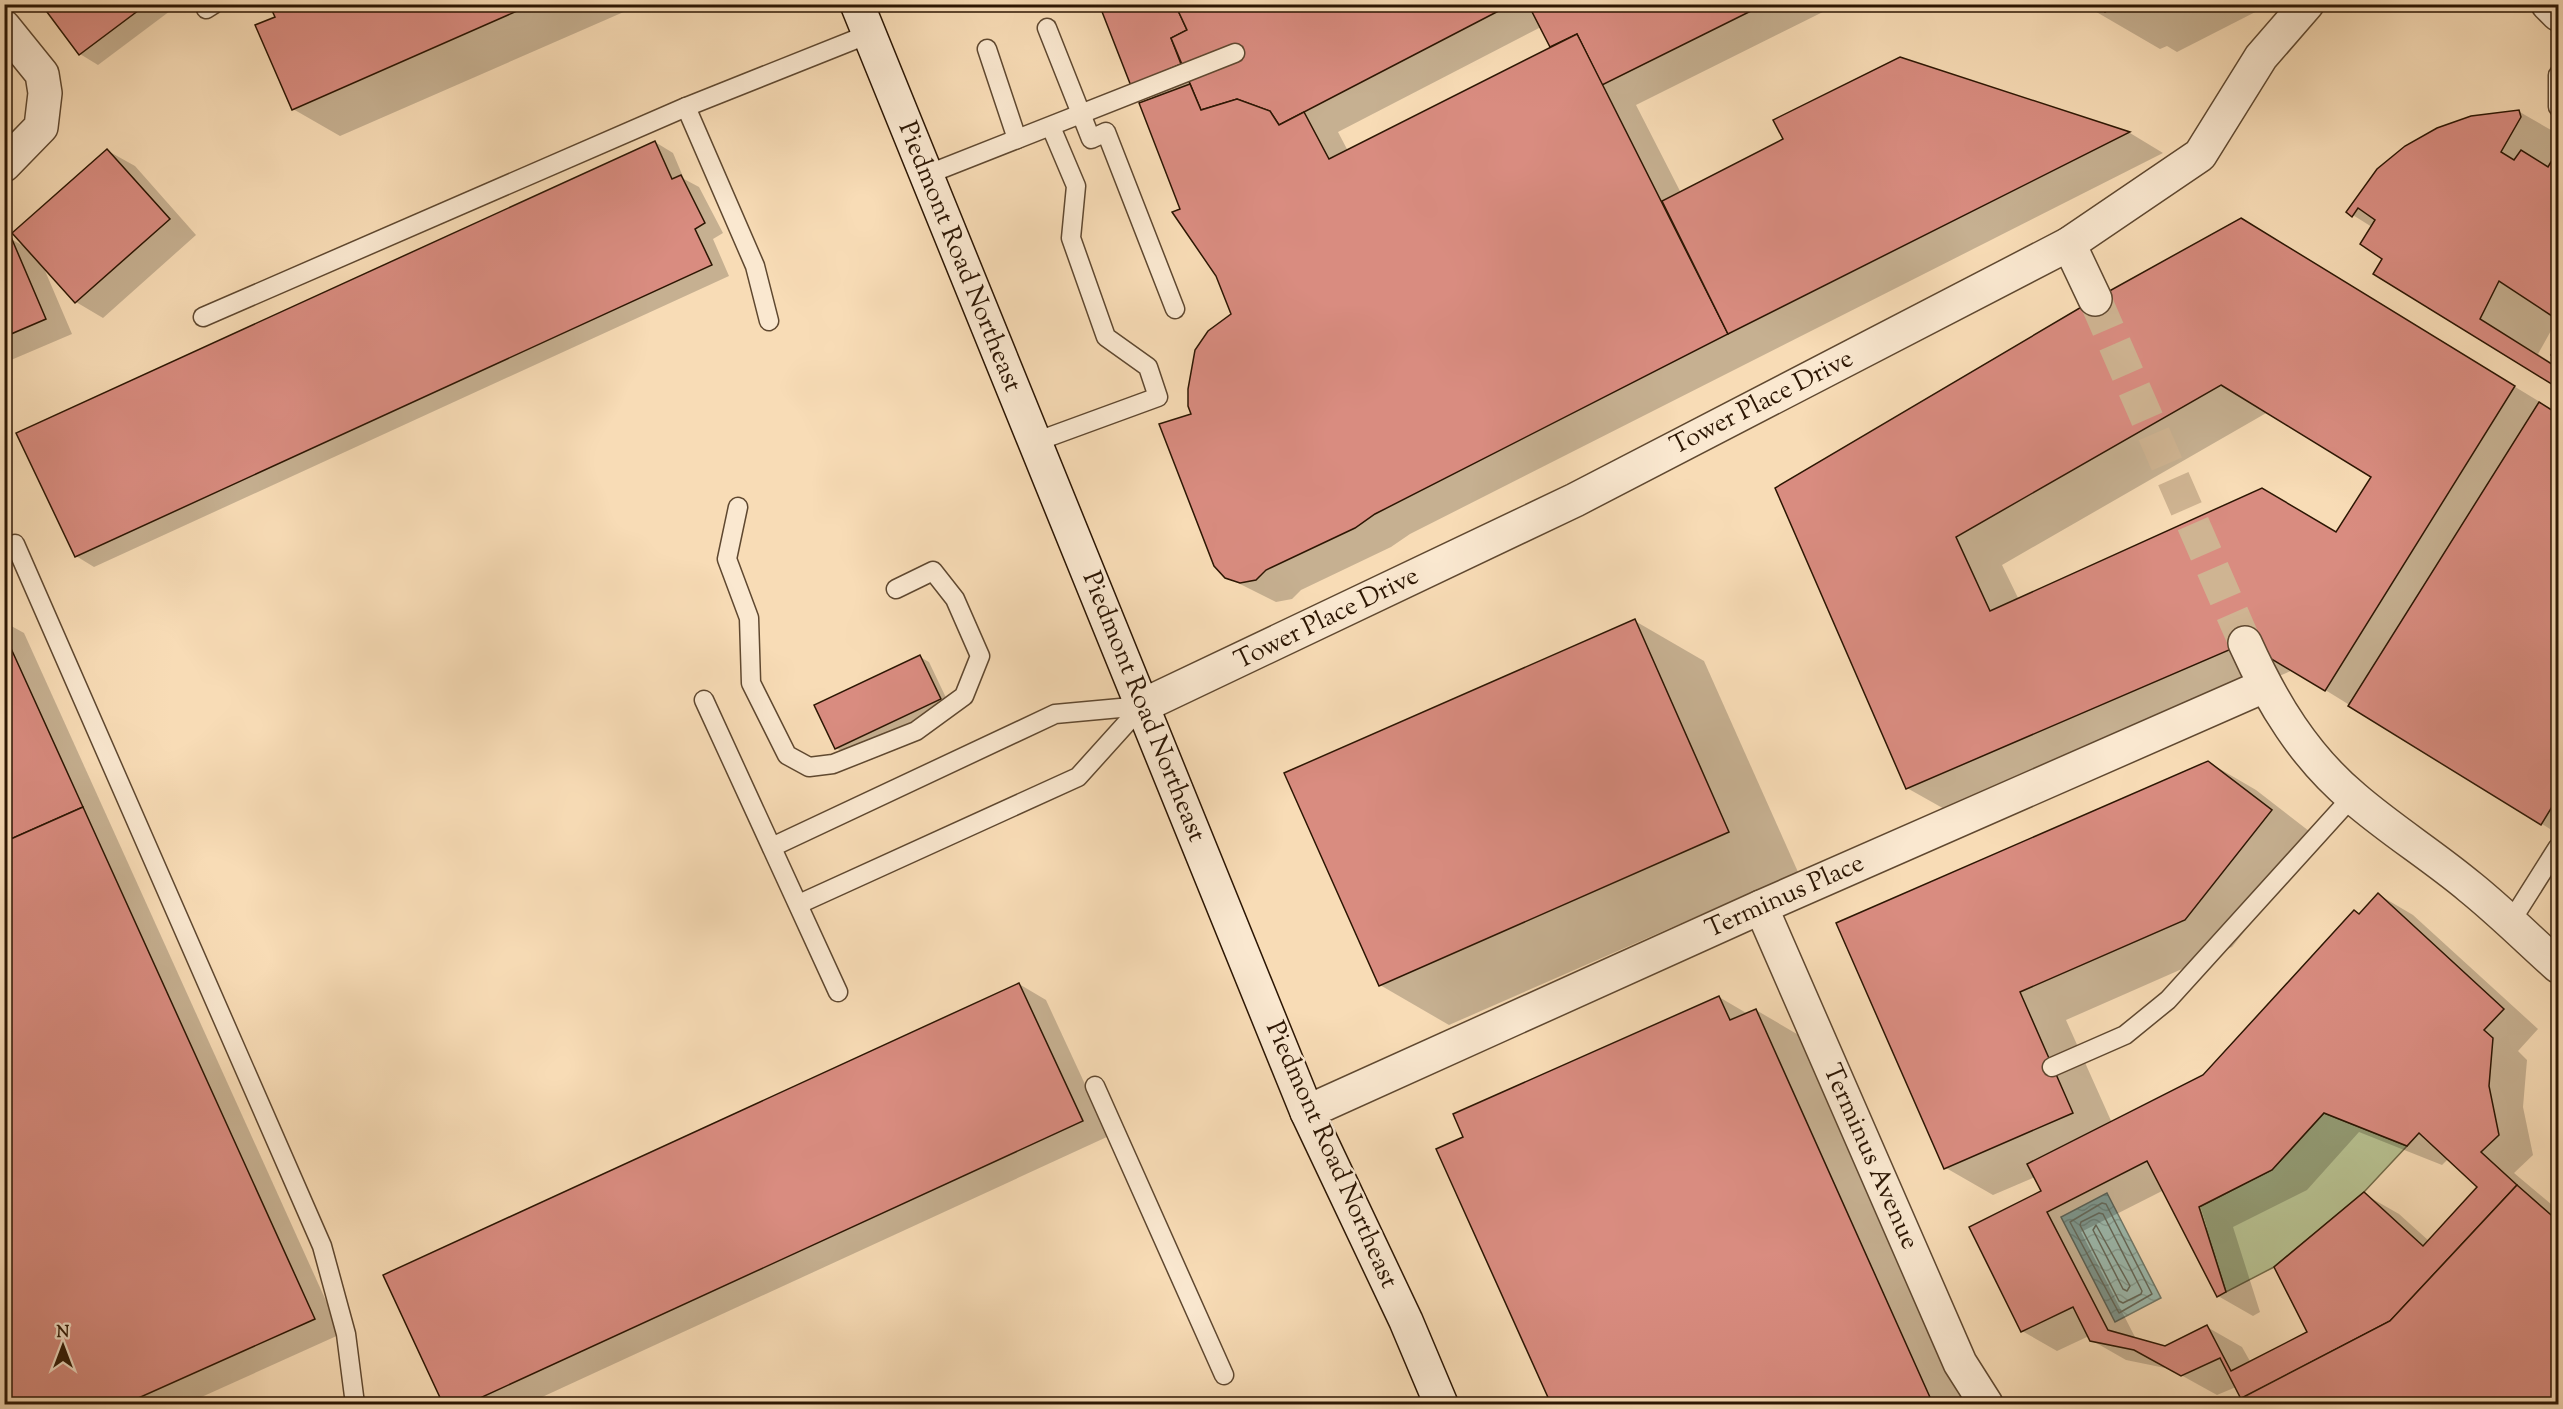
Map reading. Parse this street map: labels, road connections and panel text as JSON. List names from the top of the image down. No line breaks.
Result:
{"streets":{"street":["Piedmont Road Northeast","Tower Place Drive","Terminus Place","Terminus Avenue"]},"crossings":[["Piedmont Road Northeast","Tower Place Drive"],["Piedmont Road Northeast","Terminus Place"],["Terminus Place","Terminus Avenue"]],"north":"top"}
